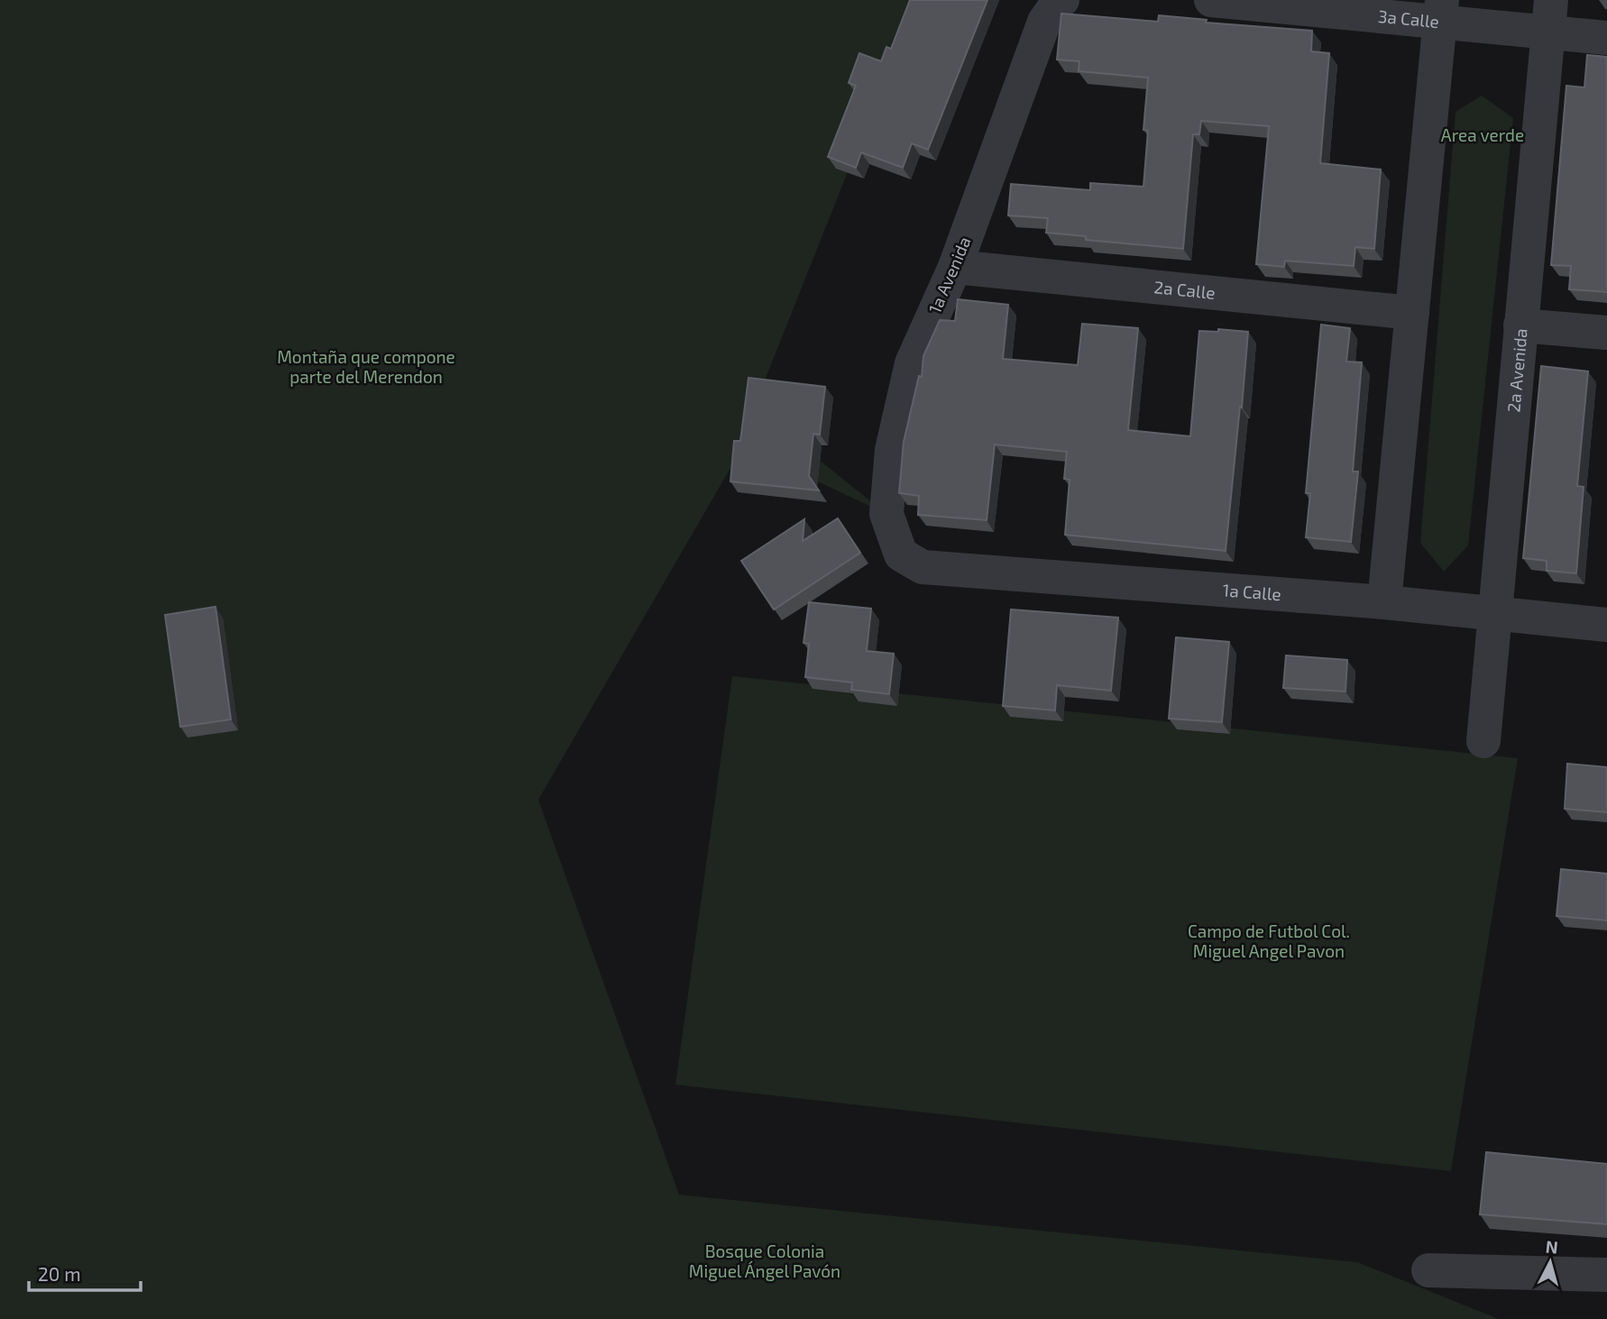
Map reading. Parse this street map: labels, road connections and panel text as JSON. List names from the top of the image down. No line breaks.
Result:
{"streets":{"street":["3a Calle","1a Avenida","2a Calle","2a Avenida","1a Calle"]},"crossings":[["3a Calle","2a Avenida"],["1a Avenida","2a Calle"],["1a Avenida","1a Calle"],["2a Avenida","1a Calle"]],"parks":["Area verde","Montaña que compone parte del Merendon","Campo de Futbol Col. Miguel Angel Pavon","Bosque Colonia Miguel Ángel Pavón"],"scale_bar":"20 m","north":"top"}
